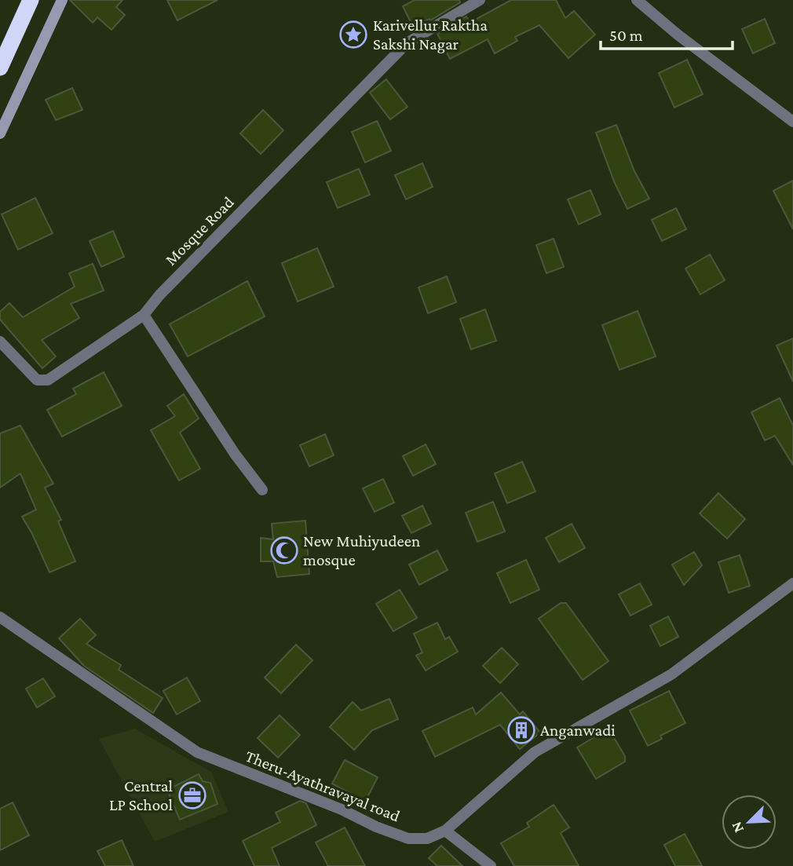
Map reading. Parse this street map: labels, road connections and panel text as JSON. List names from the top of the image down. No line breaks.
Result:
{"streets":{"street":["Mosque Road","Theru-Ayathravayal road"]},"places":{"place":["Karivellur Raktha Sakshi Nagar"],"mosque":["New Muhiyudeen mosque"],"building":["Anganwadi"],"office":["Central LP School"]},"scale_bar":"50 m","north":"bottom left"}
